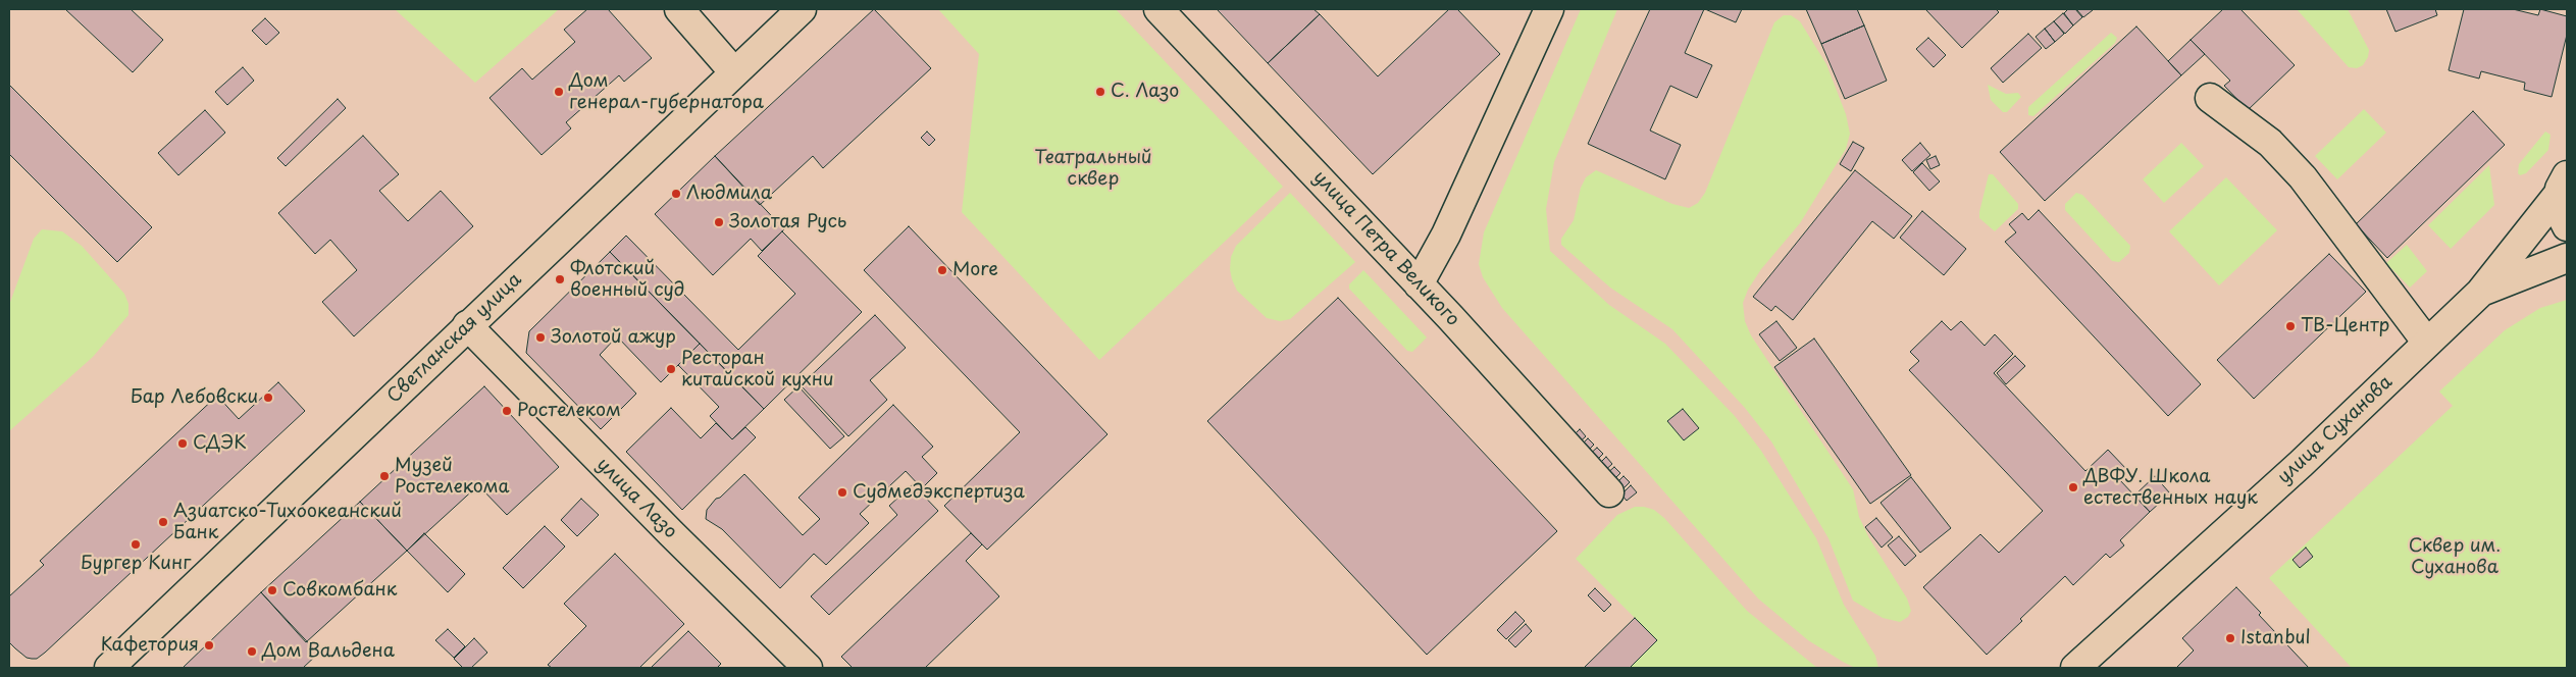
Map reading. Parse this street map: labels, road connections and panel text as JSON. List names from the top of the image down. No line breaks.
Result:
{"streets":{"main road":["улица Петра Великого","Светланская улица","улица Суханова","улица Лазо"]},"crossings":[["Светланская улица","улица Лазо"]],"parks":["Театральный сквер","Сквер им. Суханова"],"places":["Дом генерал-губернатора","С. Лазо","Людмила","Золотая Русь","More","Флотский военный суд","ТВ-Центр","Золотой ажур","Ресторан китайской кухни","Бар Лебовски","Ростелеком","СДЭК","Музей Ростелекома","ДВФУ. Школа естественных наук","Судмедэкспертиза","Азиатско-Тихоокеанский Банк","Бургер Кинг","Совкомбанк","Istanbul","Кафетория","Дом Вальдена"]}
